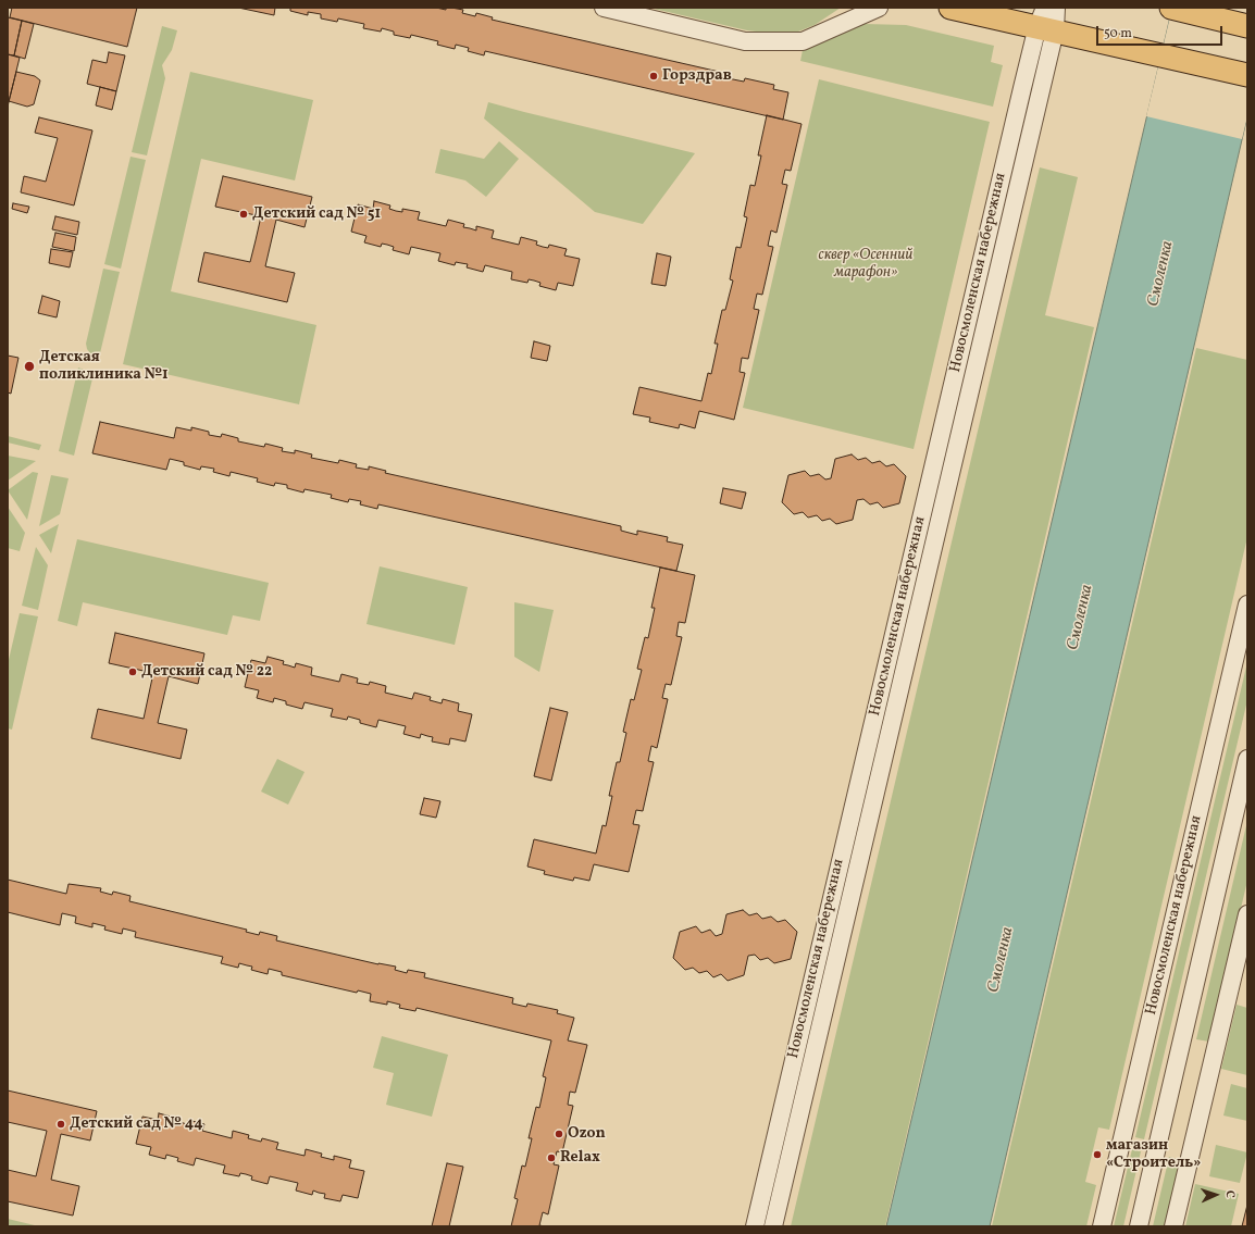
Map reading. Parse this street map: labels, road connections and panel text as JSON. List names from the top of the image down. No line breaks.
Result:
{"streets":{"street":["Новосмоленская набережная"]},"water":["Смоленка"],"parks":["сквер «Осенний марафон»"],"places":["Горздрав","Детский сад № 51","Детская поликлиника №1","Детский сад № 22","Детский сад № 44","Ozon","магазин «Строитель»","Relax"],"scale_bar":"50 m","north":"right"}
